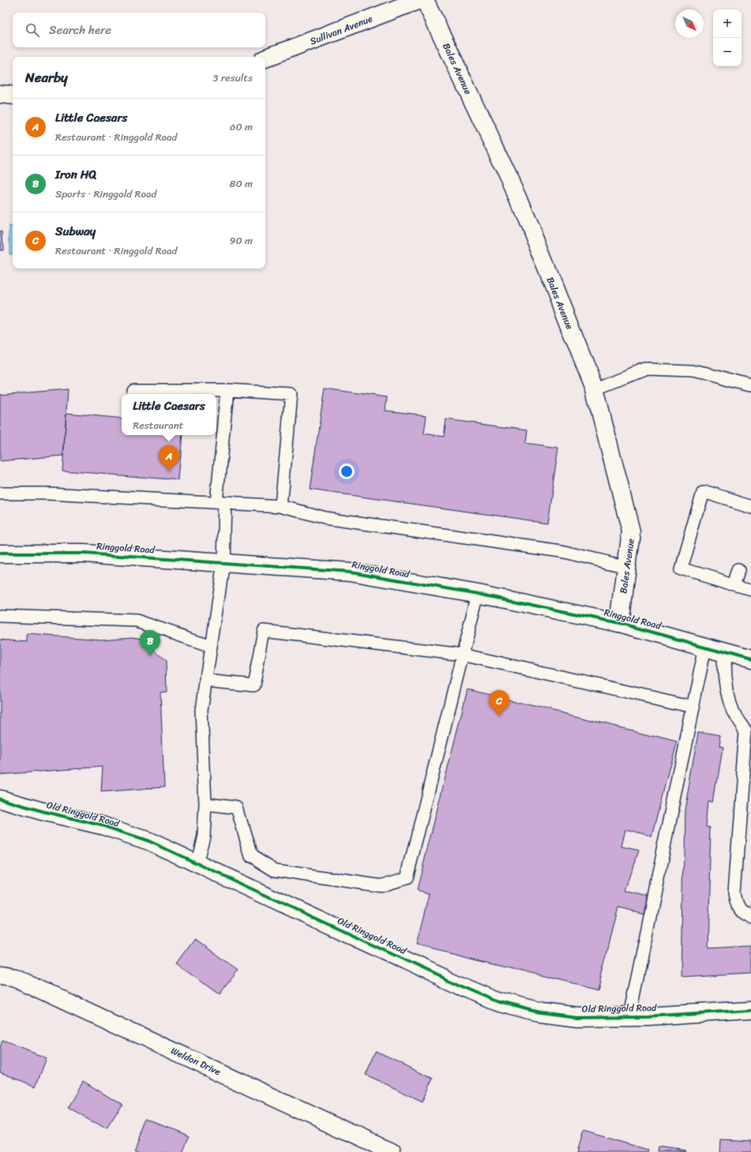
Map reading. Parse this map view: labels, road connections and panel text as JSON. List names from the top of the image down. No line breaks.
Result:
{"streets":{"street":["Sullivan Avenue","Bales Avenue","Ringgold Road","Old Ringgold Road","Weldon Drive"]},"crossings":[["Bales Avenue","Ringgold Road"]],"north":"bottom right","page":{"map_buttons":["+","−"],"search":"Search here","heading":["Nearby","3 results"],"list":[{"mark":"A","name":"Little Caesars","note":"Restaurant · Ringgold Road","value":"60 m"},{"mark":"B","name":"Iron HQ","note":"Sports · Ringgold Road","value":"80 m"},{"mark":"C","name":"Subway","note":"Restaurant · Ringgold Road","value":"90 m"}],"popup":["Little Caesars","Restaurant"],"pins":["A","B","C"]}}
